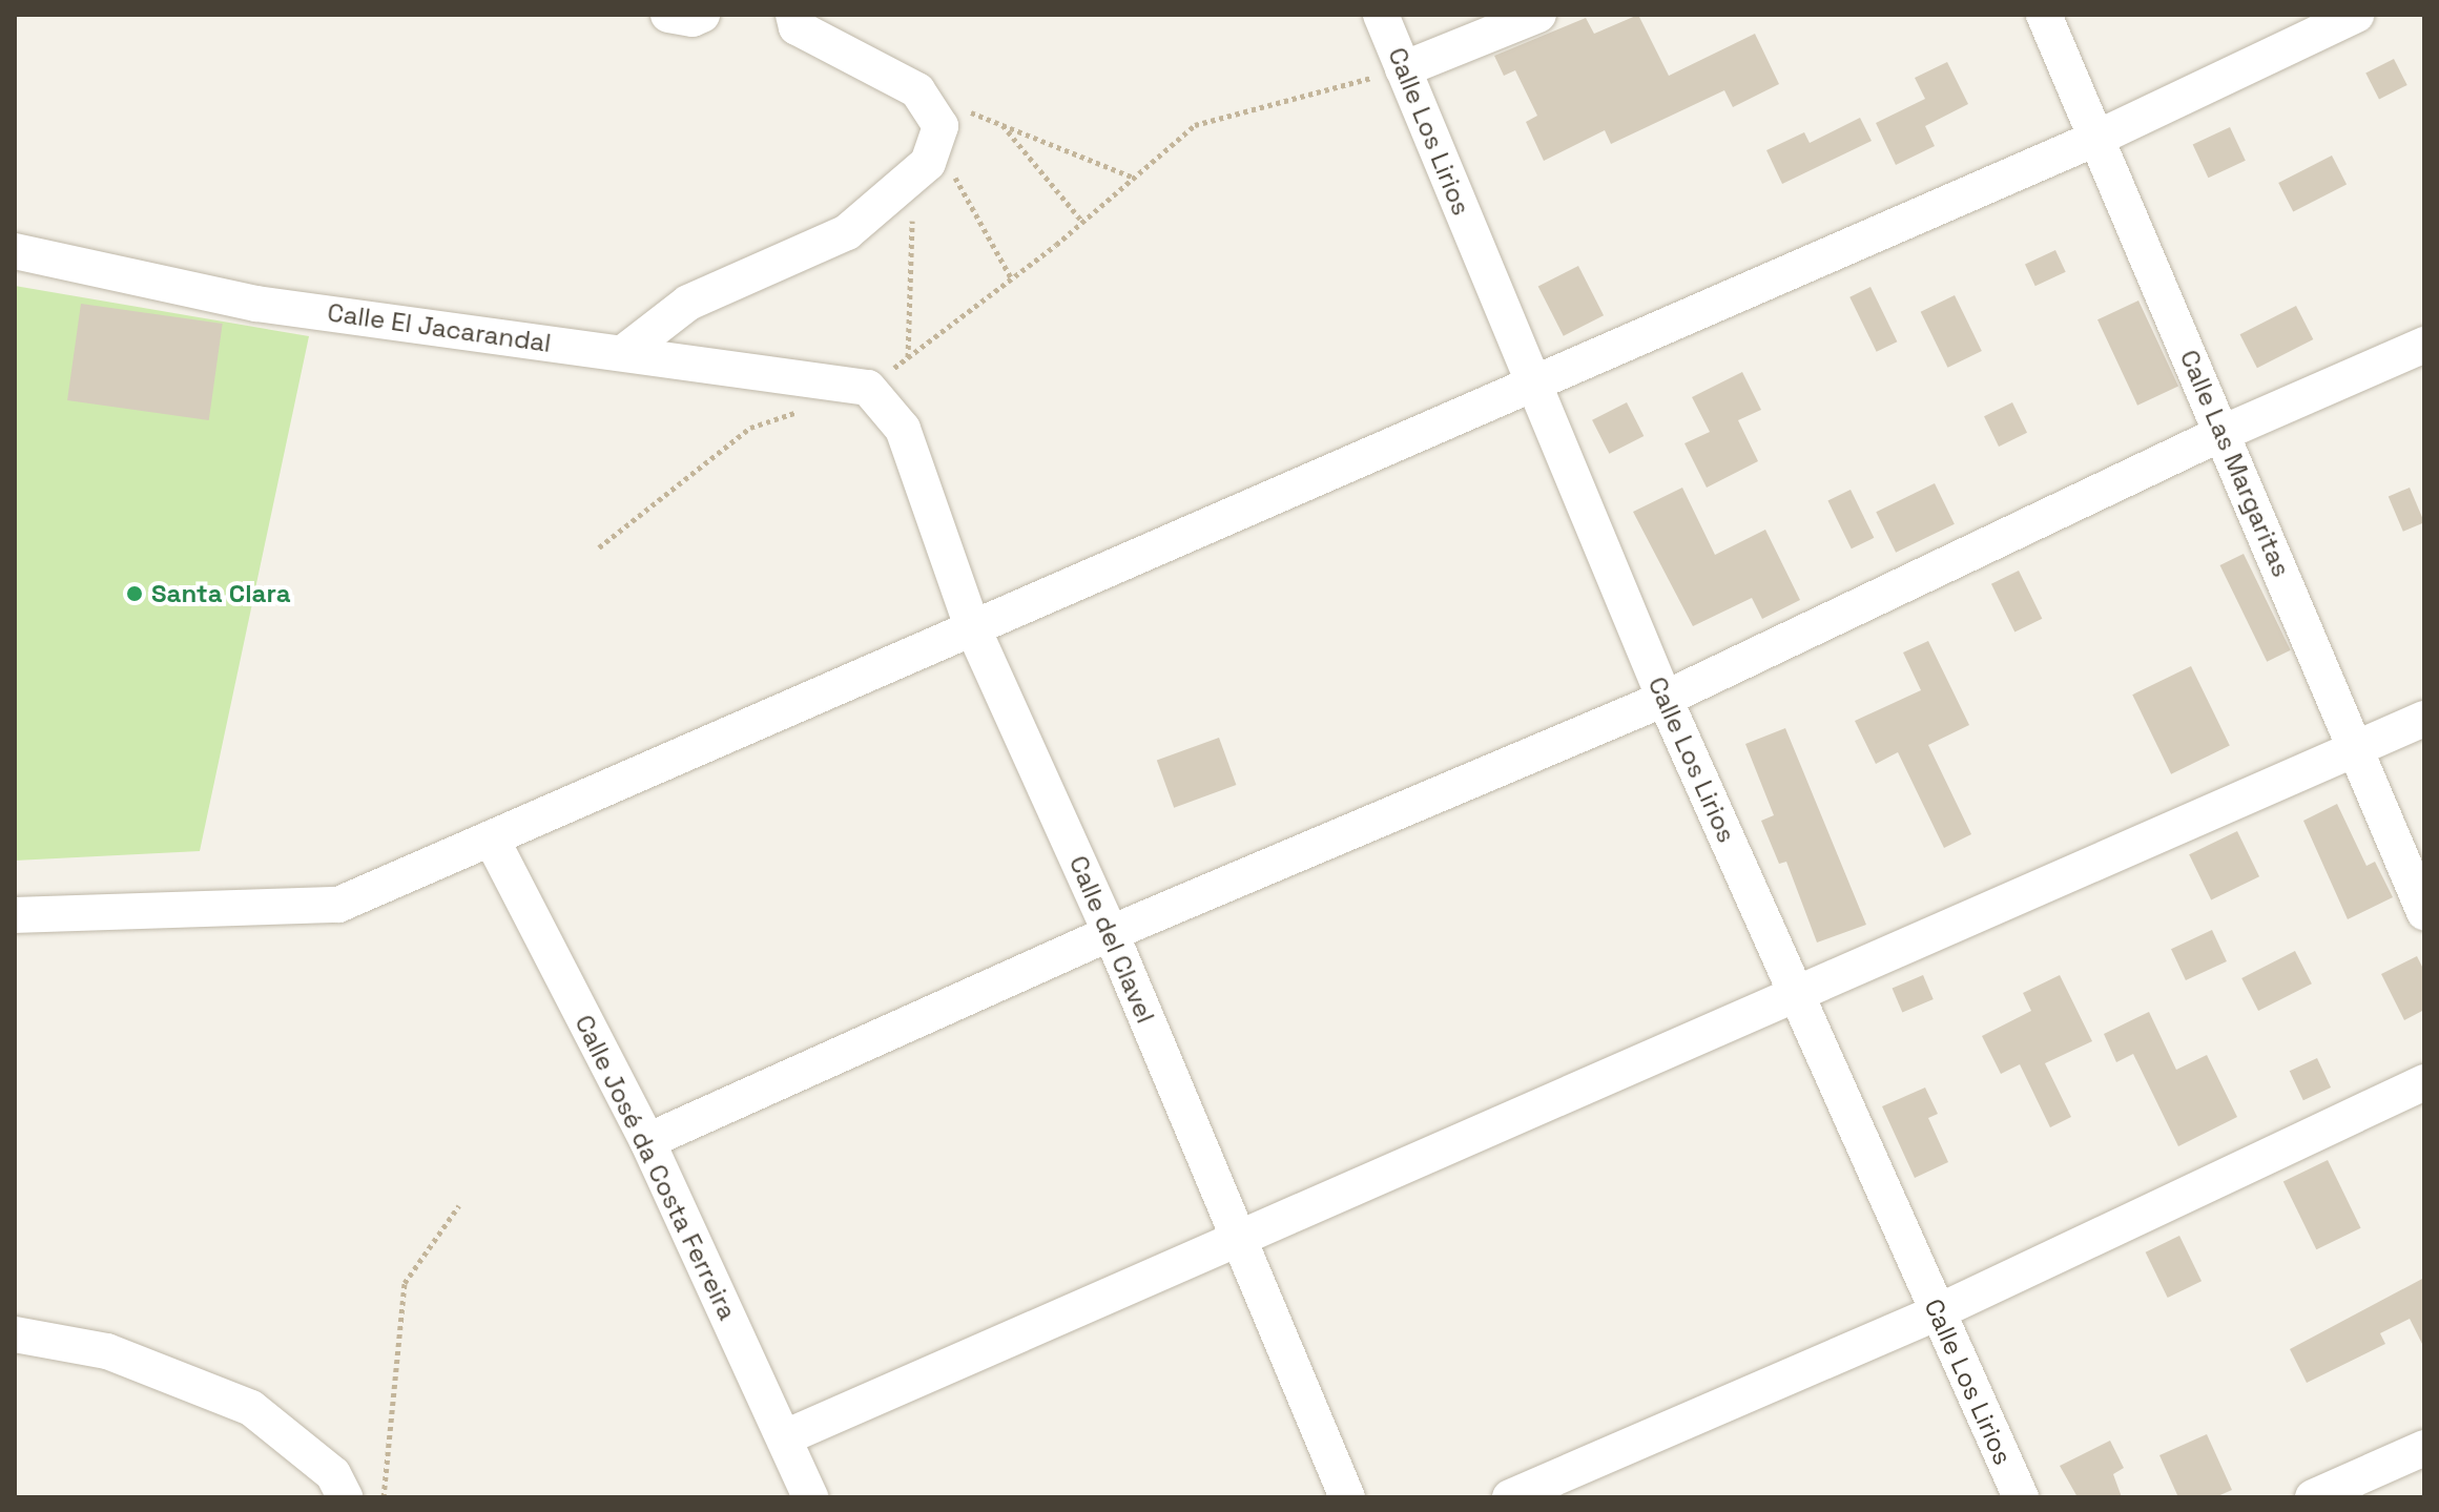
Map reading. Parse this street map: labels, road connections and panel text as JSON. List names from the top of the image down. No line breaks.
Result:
{"streets":{"street":["Calle Los Lirios","Calle El Jacarandal","Calle Las Margaritas","Calle del Clavel","Calle José da Costa Ferreira"]},"crossings":[["Calle El Jacarandal","Calle del Clavel"]],"places":["Santa Clara"]}
